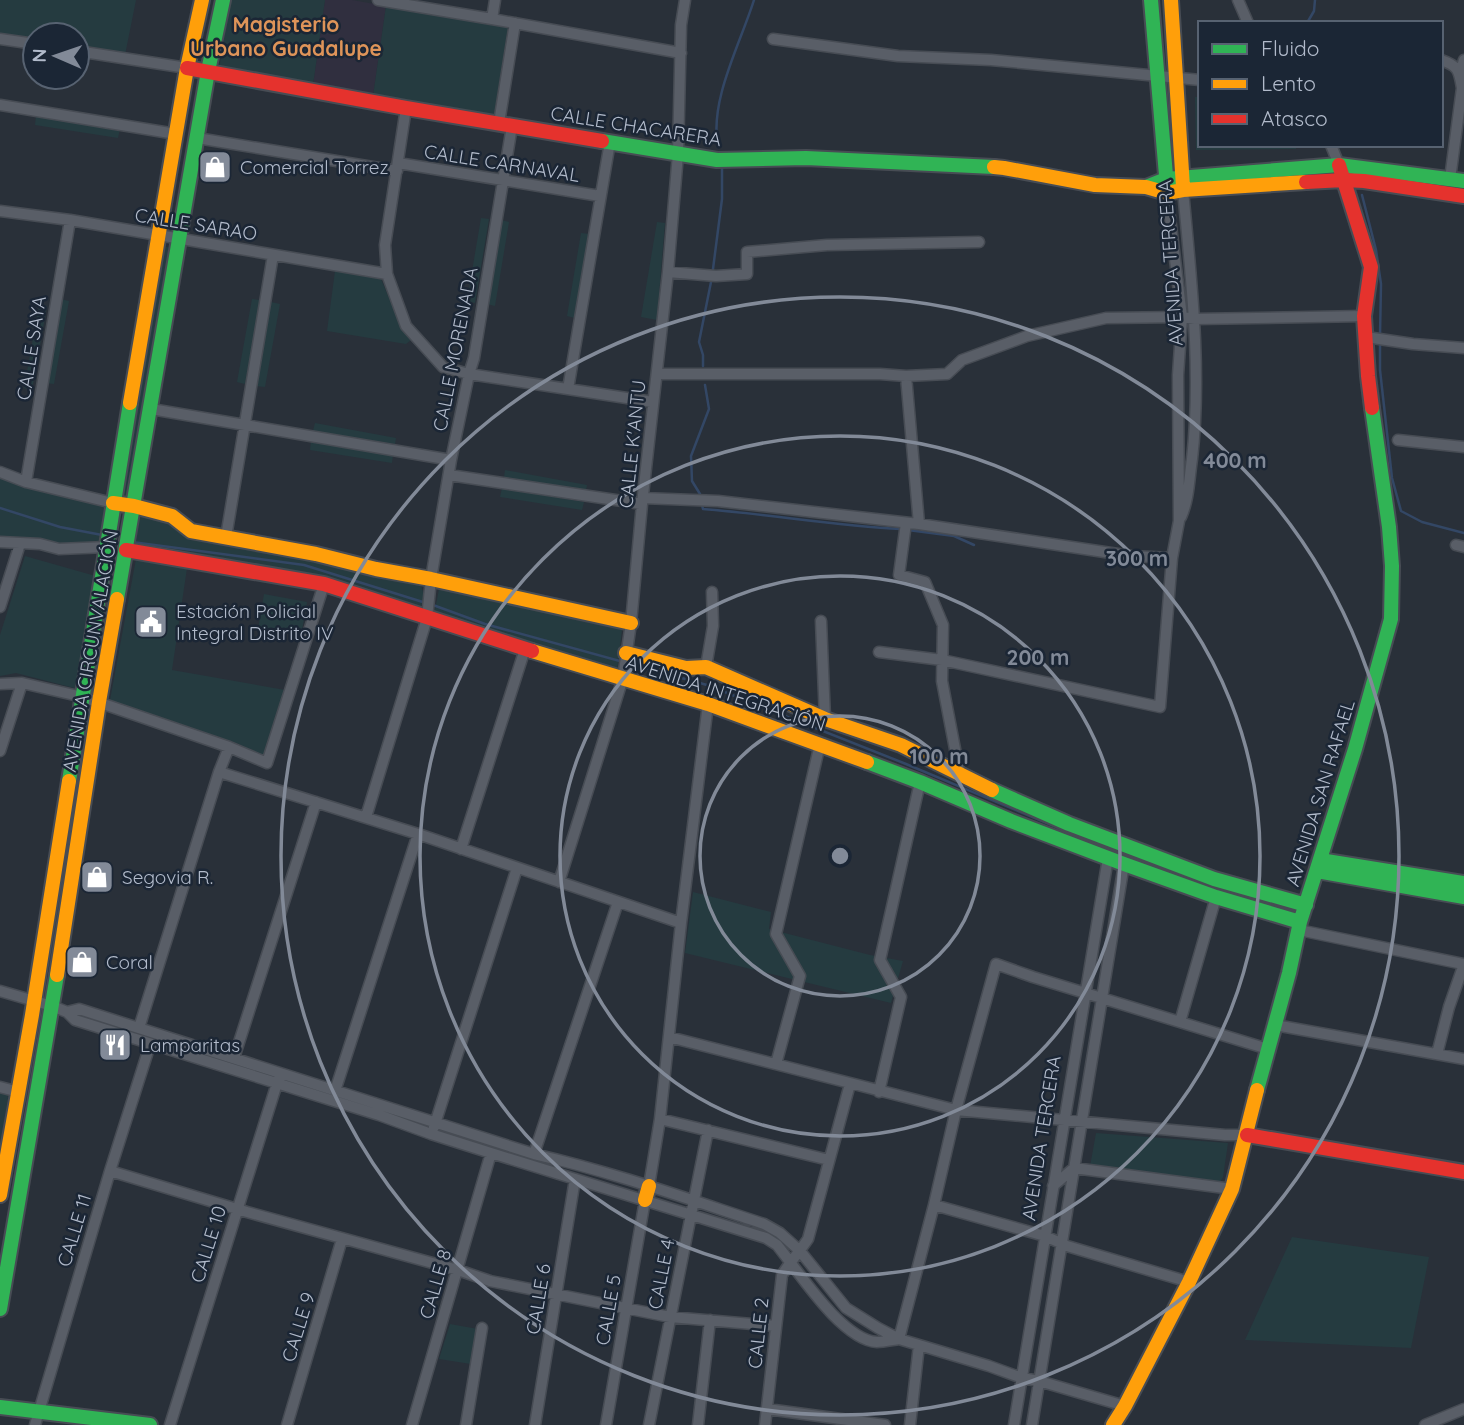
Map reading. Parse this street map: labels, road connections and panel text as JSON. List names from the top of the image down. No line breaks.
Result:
{"streets":{"street":["CALLE CHACARERA","CALLE CARNAVAL","CALLE SARAO","AVENIDA TERCERA","CALLE SAYA","CALLE MORENADA","CALLE K'ANTU","AVENIDA CIRCUNVALACIÓN","AVENIDA INTEGRACIÓN","AVENIDA SAN RAFAEL","CALLE 11","CALLE 10","CALLE 4","CALLE 8","CALLE 6","CALLE 5","CALLE 9","CALLE 2"]},"crossings":[["CALLE CHACARERA","AVENIDA TERCERA"],["CALLE CHACARERA","CALLE MORENADA"],["CALLE CHACARERA","CALLE K'ANTU"],["CALLE CHACARERA","AVENIDA CIRCUNVALACIÓN"],["CALLE CARNAVAL","CALLE MORENADA"],["CALLE CARNAVAL","AVENIDA CIRCUNVALACIÓN"],["CALLE SARAO","CALLE SAYA"],["CALLE SARAO","AVENIDA CIRCUNVALACIÓN"],["AVENIDA TERCERA","AVENIDA INTEGRACIÓN"],["CALLE SAYA","AVENIDA INTEGRACIÓN"],["CALLE MORENADA","AVENIDA INTEGRACIÓN"],["CALLE K'ANTU","AVENIDA INTEGRACIÓN"],["AVENIDA CIRCUNVALACIÓN","AVENIDA INTEGRACIÓN"],["AVENIDA INTEGRACIÓN","AVENIDA SAN RAFAEL"],["AVENIDA INTEGRACIÓN","CALLE 5"]],"districts":["Magisterio Urbano Guadalupe"],"places":{"shop":["Comercial Torrez","Segovia R.","Coral"],"public building":["Estación Policial Integral Distrito IV"],"restaurant":["Lamparitas"]},"legend":["Fluido","Lento","Atasco"],"north":"left","rings":["400 m","300 m","200 m","100 m"]}
